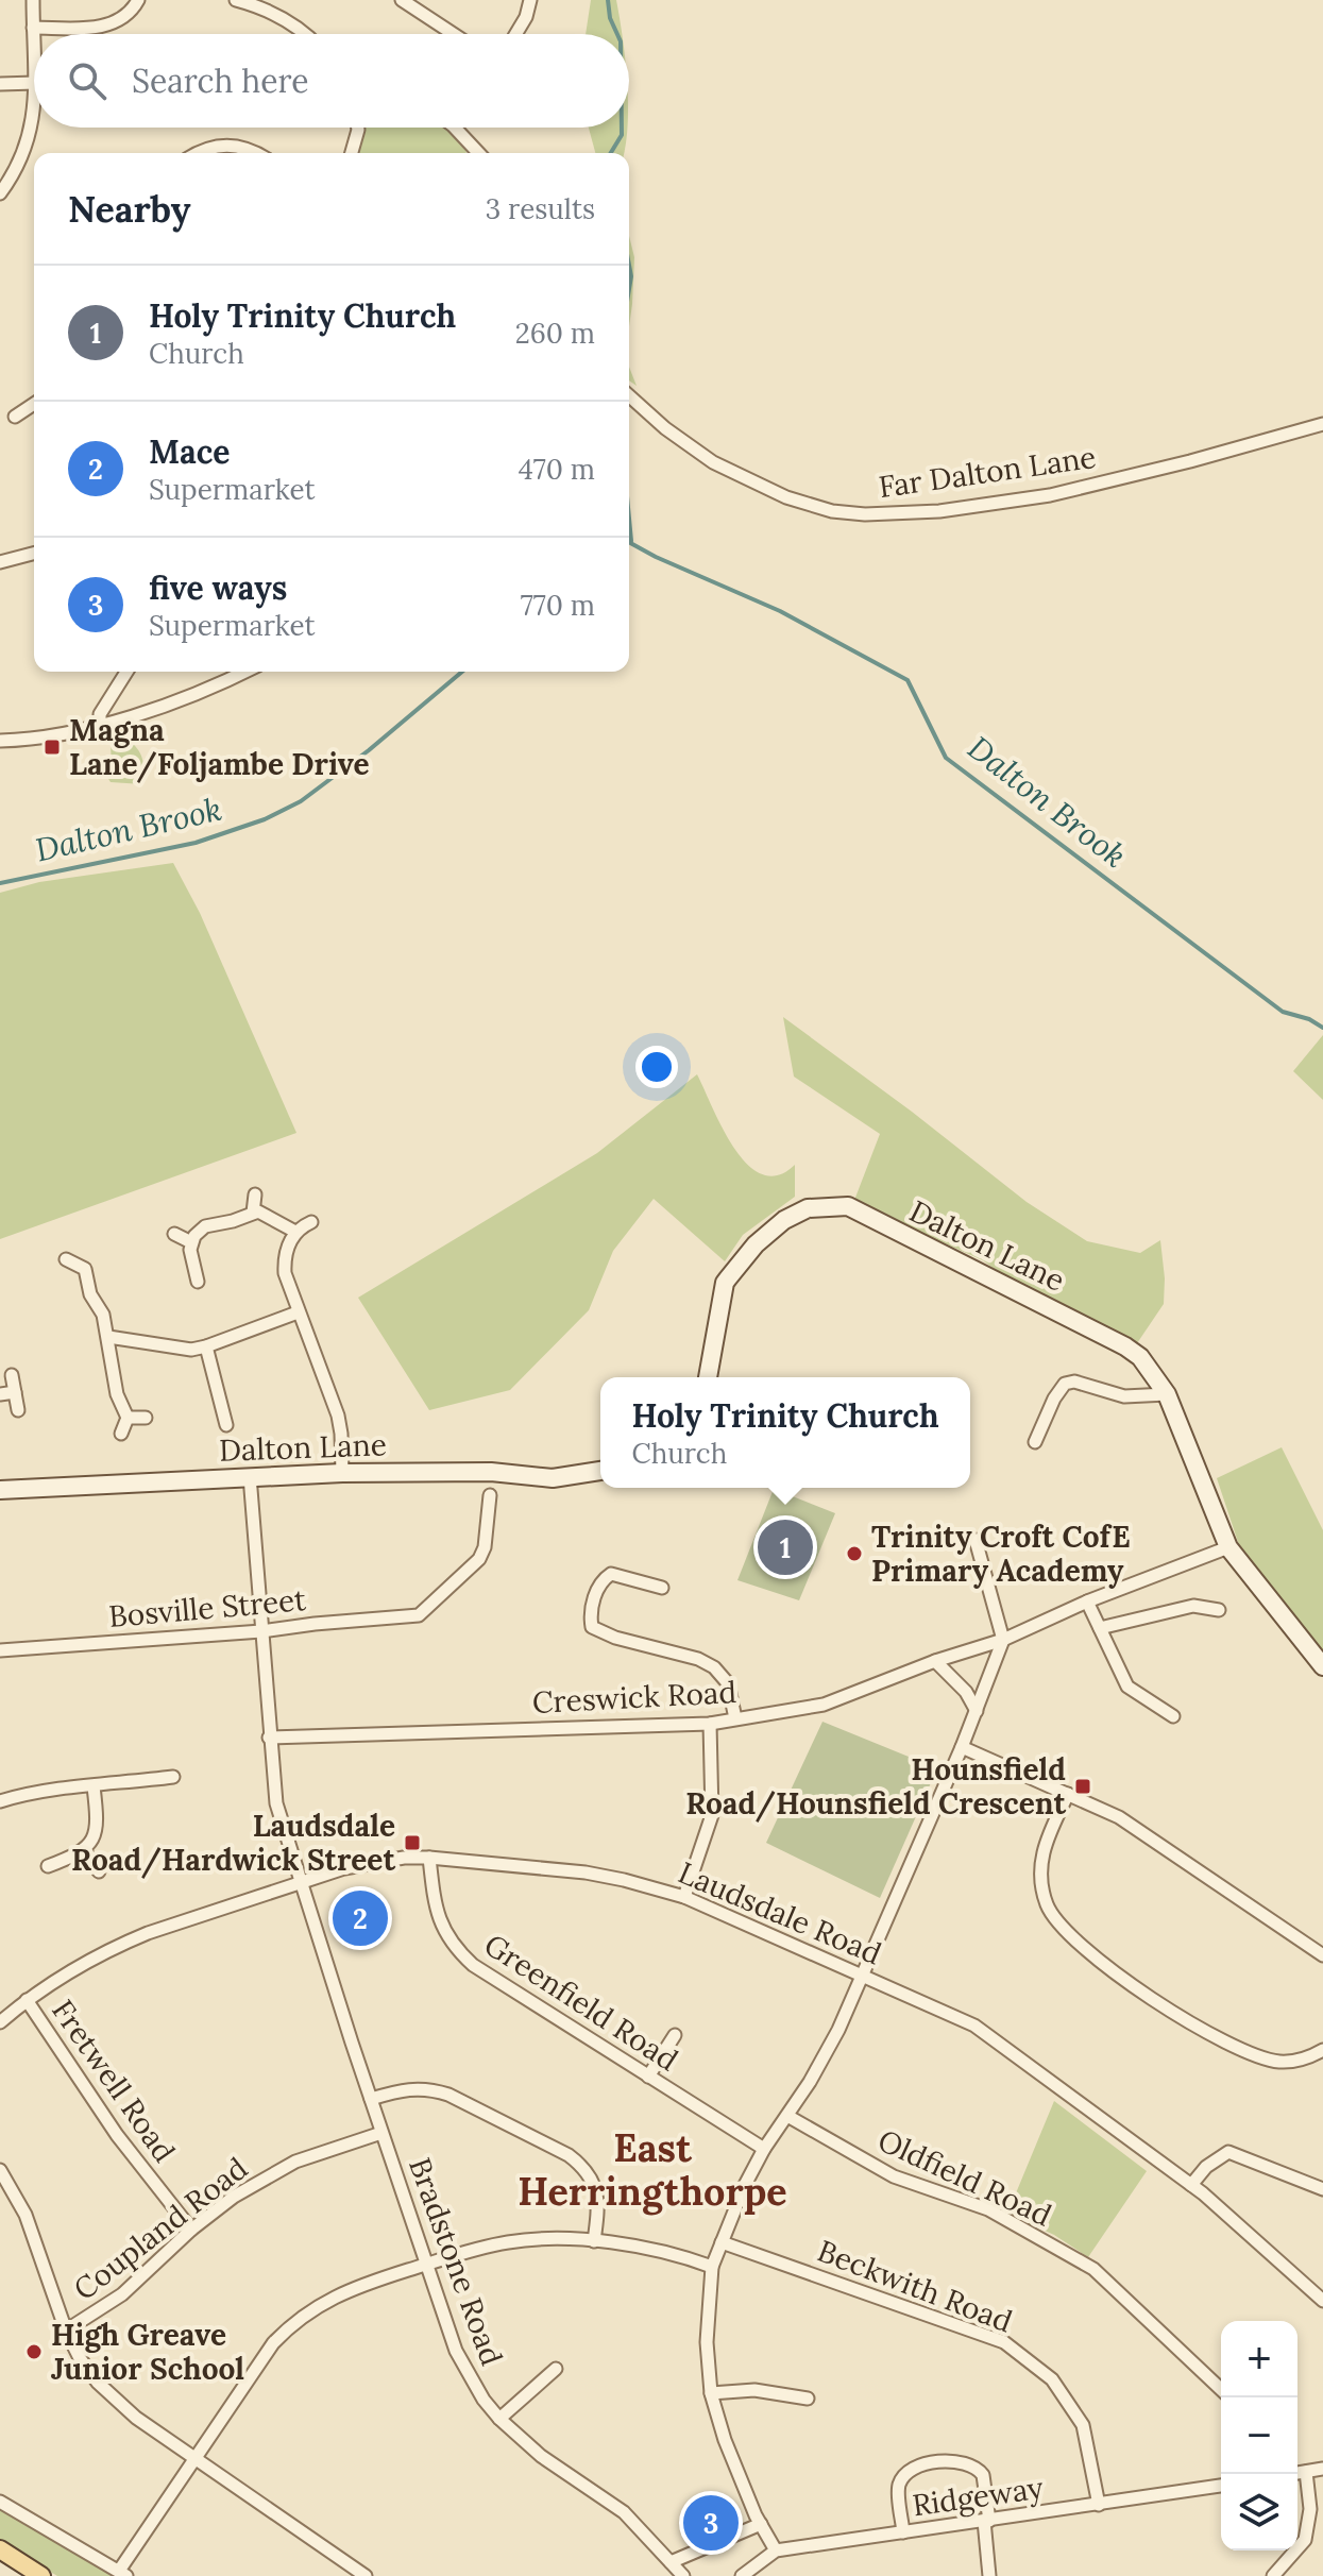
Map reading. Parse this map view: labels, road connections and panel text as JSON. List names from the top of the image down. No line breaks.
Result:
{"streets":{"street":["Far Dalton Lane","Dalton Lane","Bosville Street","Creswick Road","Laudsdale Road","Greenfield Road","Fretwell Road","Oldfield Road","Coupland Road","Bradstone Road","Beckwith Road","Ridgeway"]},"crossings":[["Dalton Lane","Creswick Road"],["Dalton Lane","Bradstone Road"],["Bosville Street","Bradstone Road"],["Creswick Road","Bradstone Road"],["Laudsdale Road","Greenfield Road"],["Laudsdale Road","Fretwell Road"],["Laudsdale Road","Bradstone Road"],["Fretwell Road","Coupland Road"],["Coupland Road","Bradstone Road"],["Beckwith Road","Ridgeway"]],"districts":["East Herringthorpe"],"water":["Dalton Brook"],"places":{"transit":["Magna Lane/Foljambe Drive","Hounsfield Road/Hounsfield Crescent","Laudsdale Road/Hardwick Street"],"other":["Trinity Croft CofE Primary Academy","High Greave Junior School"]},"page":{"search":"Search here","heading":["Nearby","3 results"],"list":[{"mark":"1","name":"Holy Trinity Church","note":"Church","value":"260 m"},{"mark":"2","name":"Mace","note":"Supermarket","value":"470 m"},{"mark":"3","name":"five ways","note":"Supermarket","value":"770 m"}],"popup":["Holy Trinity Church","Church"],"pins":["1","2","3"],"map_buttons":["+","−"]}}
